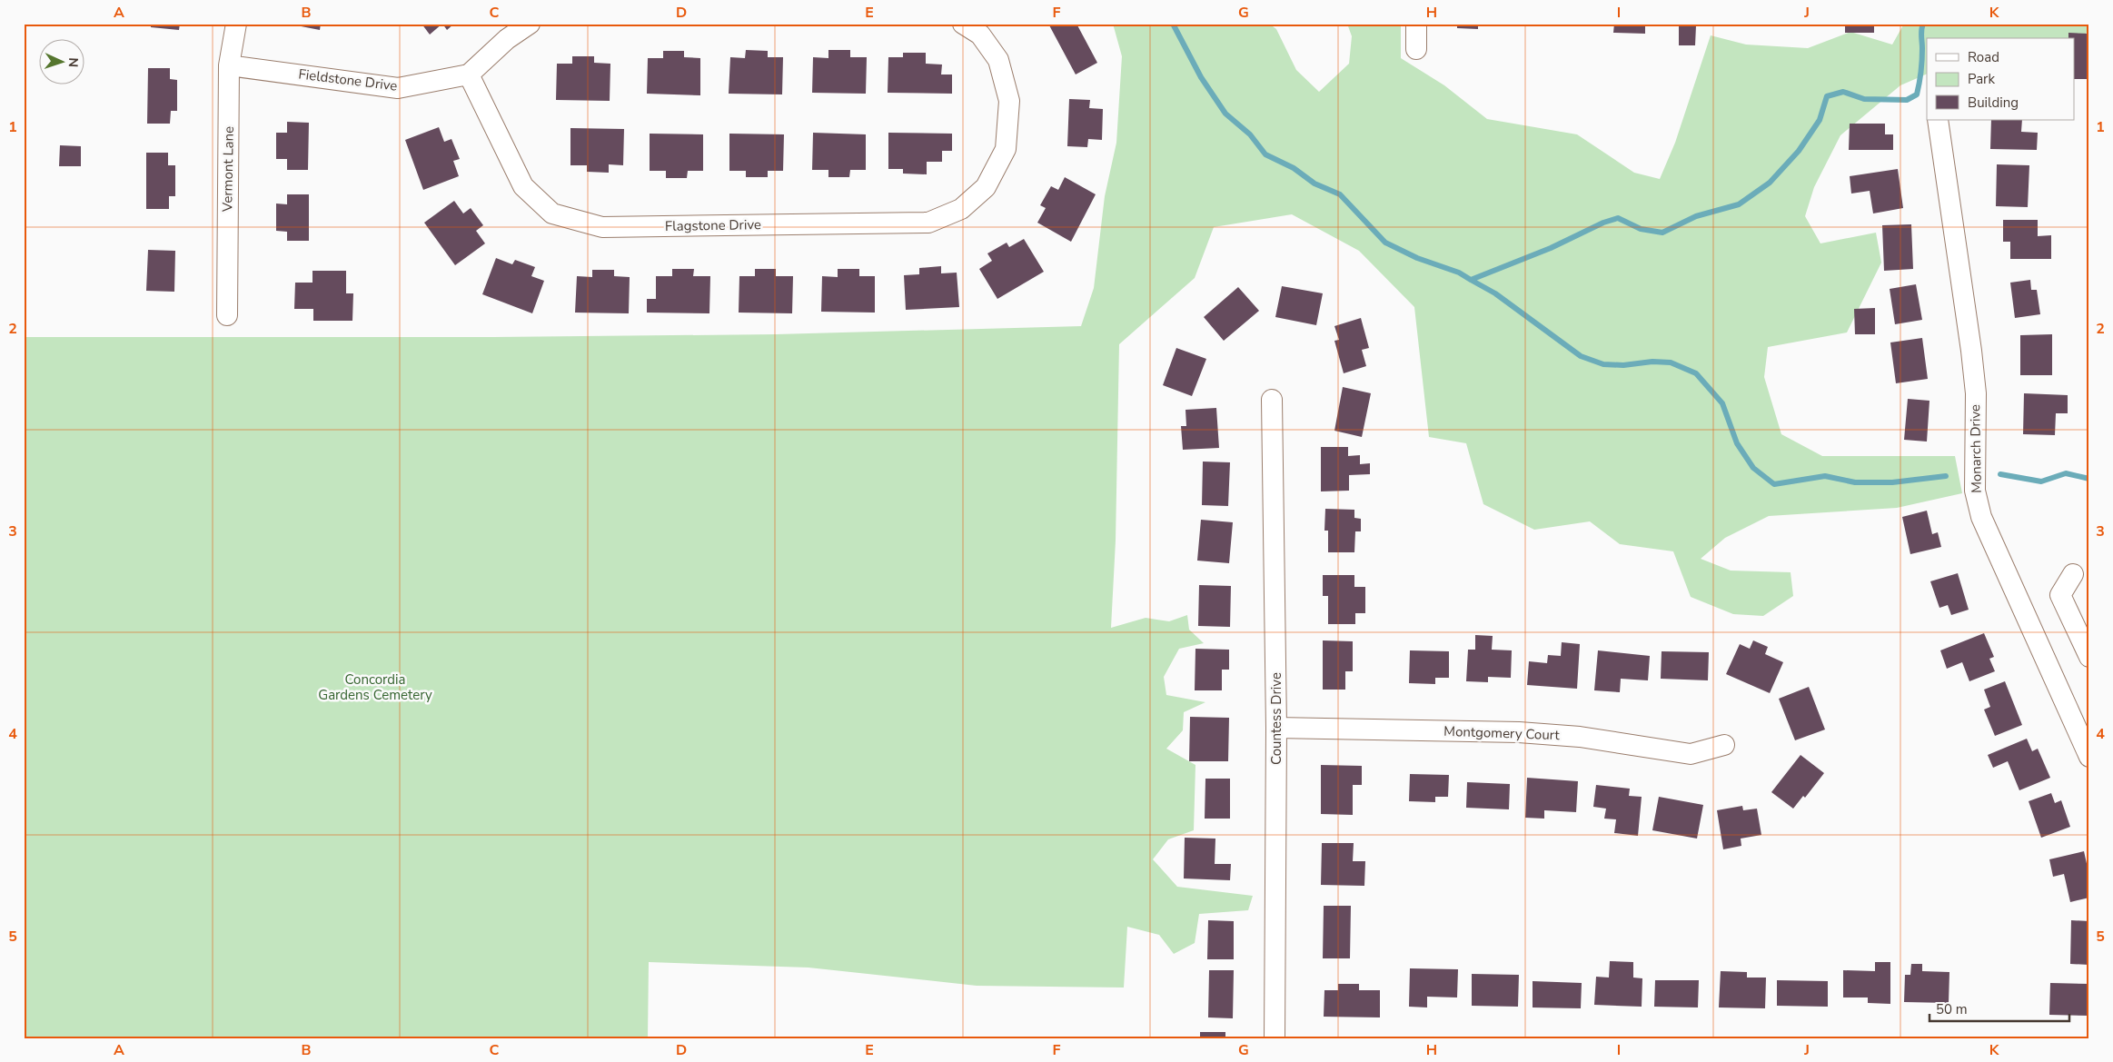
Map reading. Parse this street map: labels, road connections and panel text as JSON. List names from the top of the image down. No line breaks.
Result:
{"streets":{"street":["Fieldstone Drive","Vermont Lane","Flagstone Drive","Monarch Drive","Countess Drive","Montgomery Court"]},"crossings":[["Fieldstone Drive","Vermont Lane"],["Fieldstone Drive","Flagstone Drive"],["Countess Drive","Montgomery Court"]],"parks":["Concordia Gardens Cemetery"],"legend":["Road","Park","Building"],"scale_bar":"50 m","north":"right","grid":{"columns":["A","B","C","D","E","F","G","H","I","J","K"],"rows":["1","2","3","4","5"]}}
